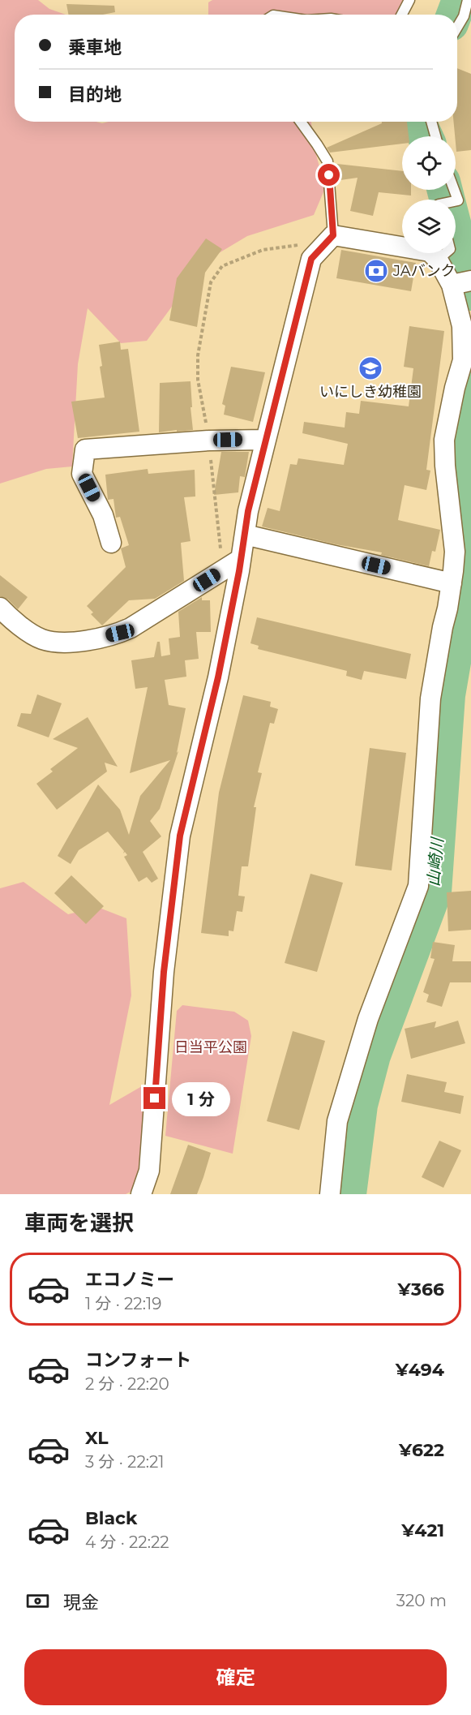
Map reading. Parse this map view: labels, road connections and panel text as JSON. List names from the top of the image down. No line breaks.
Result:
{"water":["山崎川"],"parks":["日当平公園"],"places":{"bank":["JAバンク"],"school or university":["いにしき幼稚園"]},"page":{"banner":["乗車地","目的地"],"bubble":"1 分","heading":"車両を選択","list":[{"name":"エコノミー","note":"1 分 · 22:19","value":"¥366"},{"name":"コンフォート","note":"2 分 · 22:20","value":"¥494"},{"name":"XL","note":"3 分 · 22:21","value":"¥622"},{"name":"Black","note":"4 分 · 22:22","value":"¥421"}],"pay":["現金","320 m"],"buttons":"確定"}}
